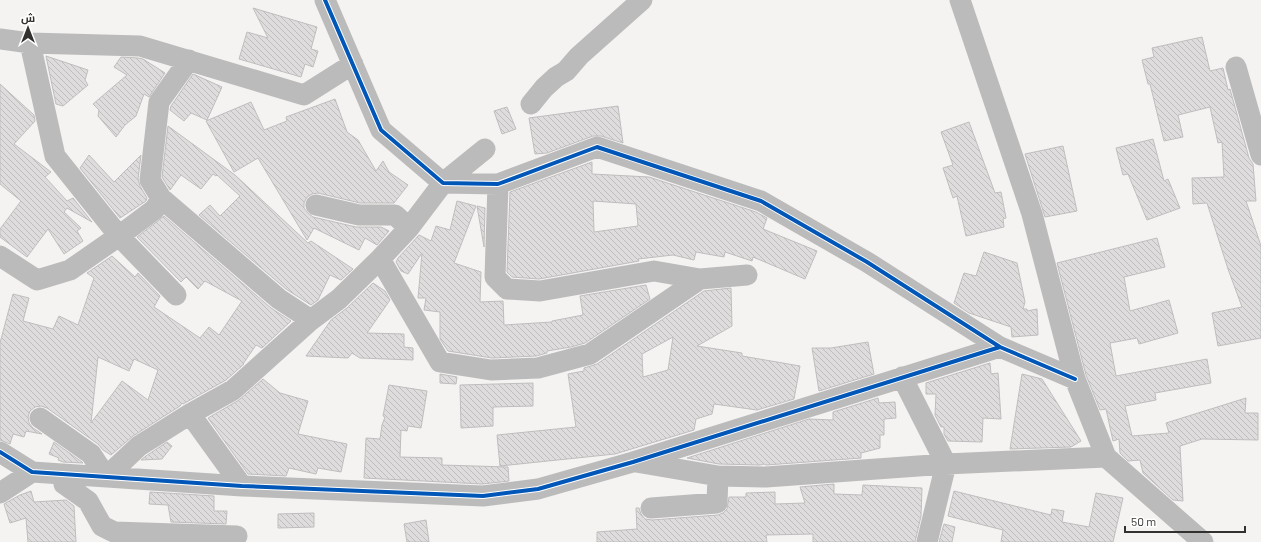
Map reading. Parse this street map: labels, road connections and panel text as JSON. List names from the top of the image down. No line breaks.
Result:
{"scale_bar":"50 m","north":"top"}
